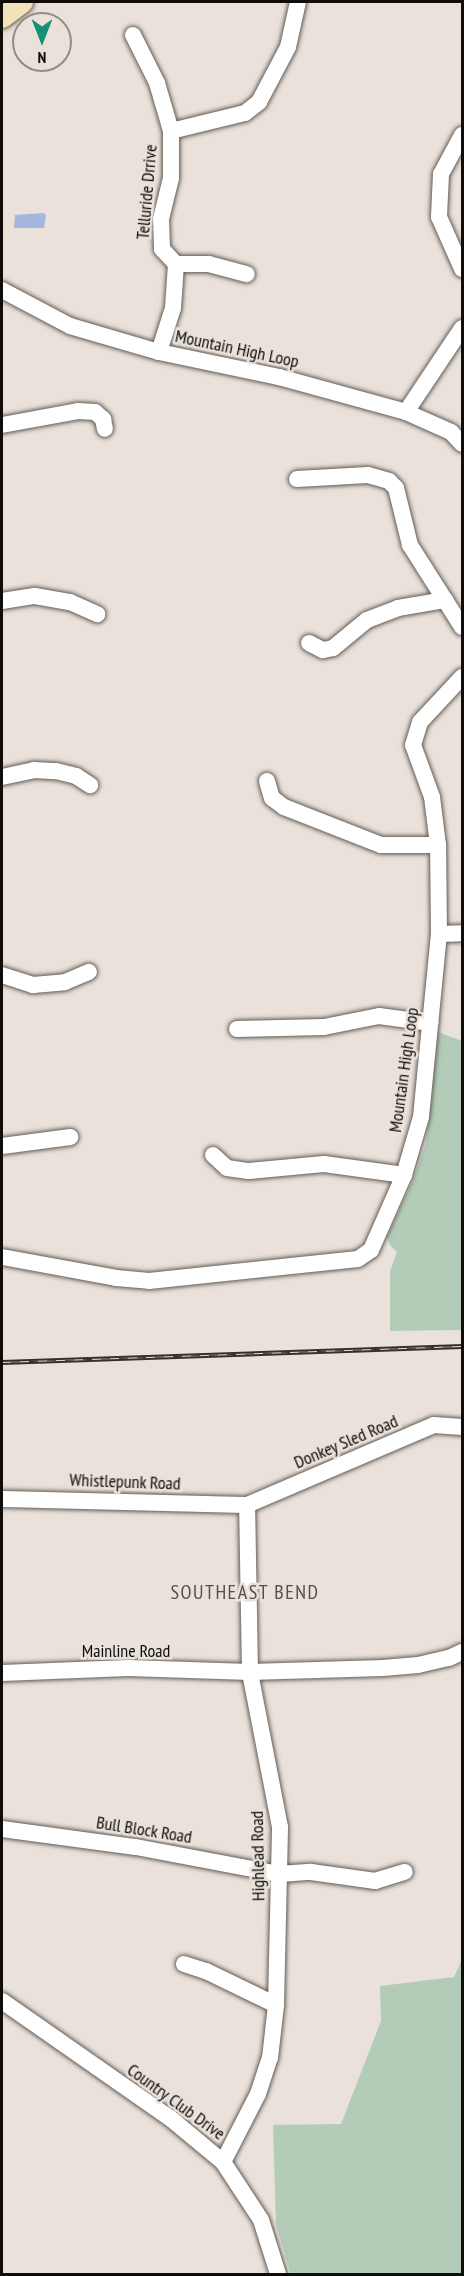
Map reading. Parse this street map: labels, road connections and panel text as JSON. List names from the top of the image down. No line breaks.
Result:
{"streets":{"street":["Telluride Drrive","Mountain High Loop","Donkey Sled Road","Whistlepunk Road","Mainline Road","Bull Block Road","Highlead Road","Country Club Drive"]},"crossings":[["Donkey Sled Road","Whistlepunk Road"],["Donkey Sled Road","Highlead Road"],["Whistlepunk Road","Highlead Road"],["Mainline Road","Highlead Road"],["Bull Block Road","Highlead Road"],["Highlead Road","Country Club Drive"]],"districts":["SOUTHEAST BEND"],"north":"bottom"}
